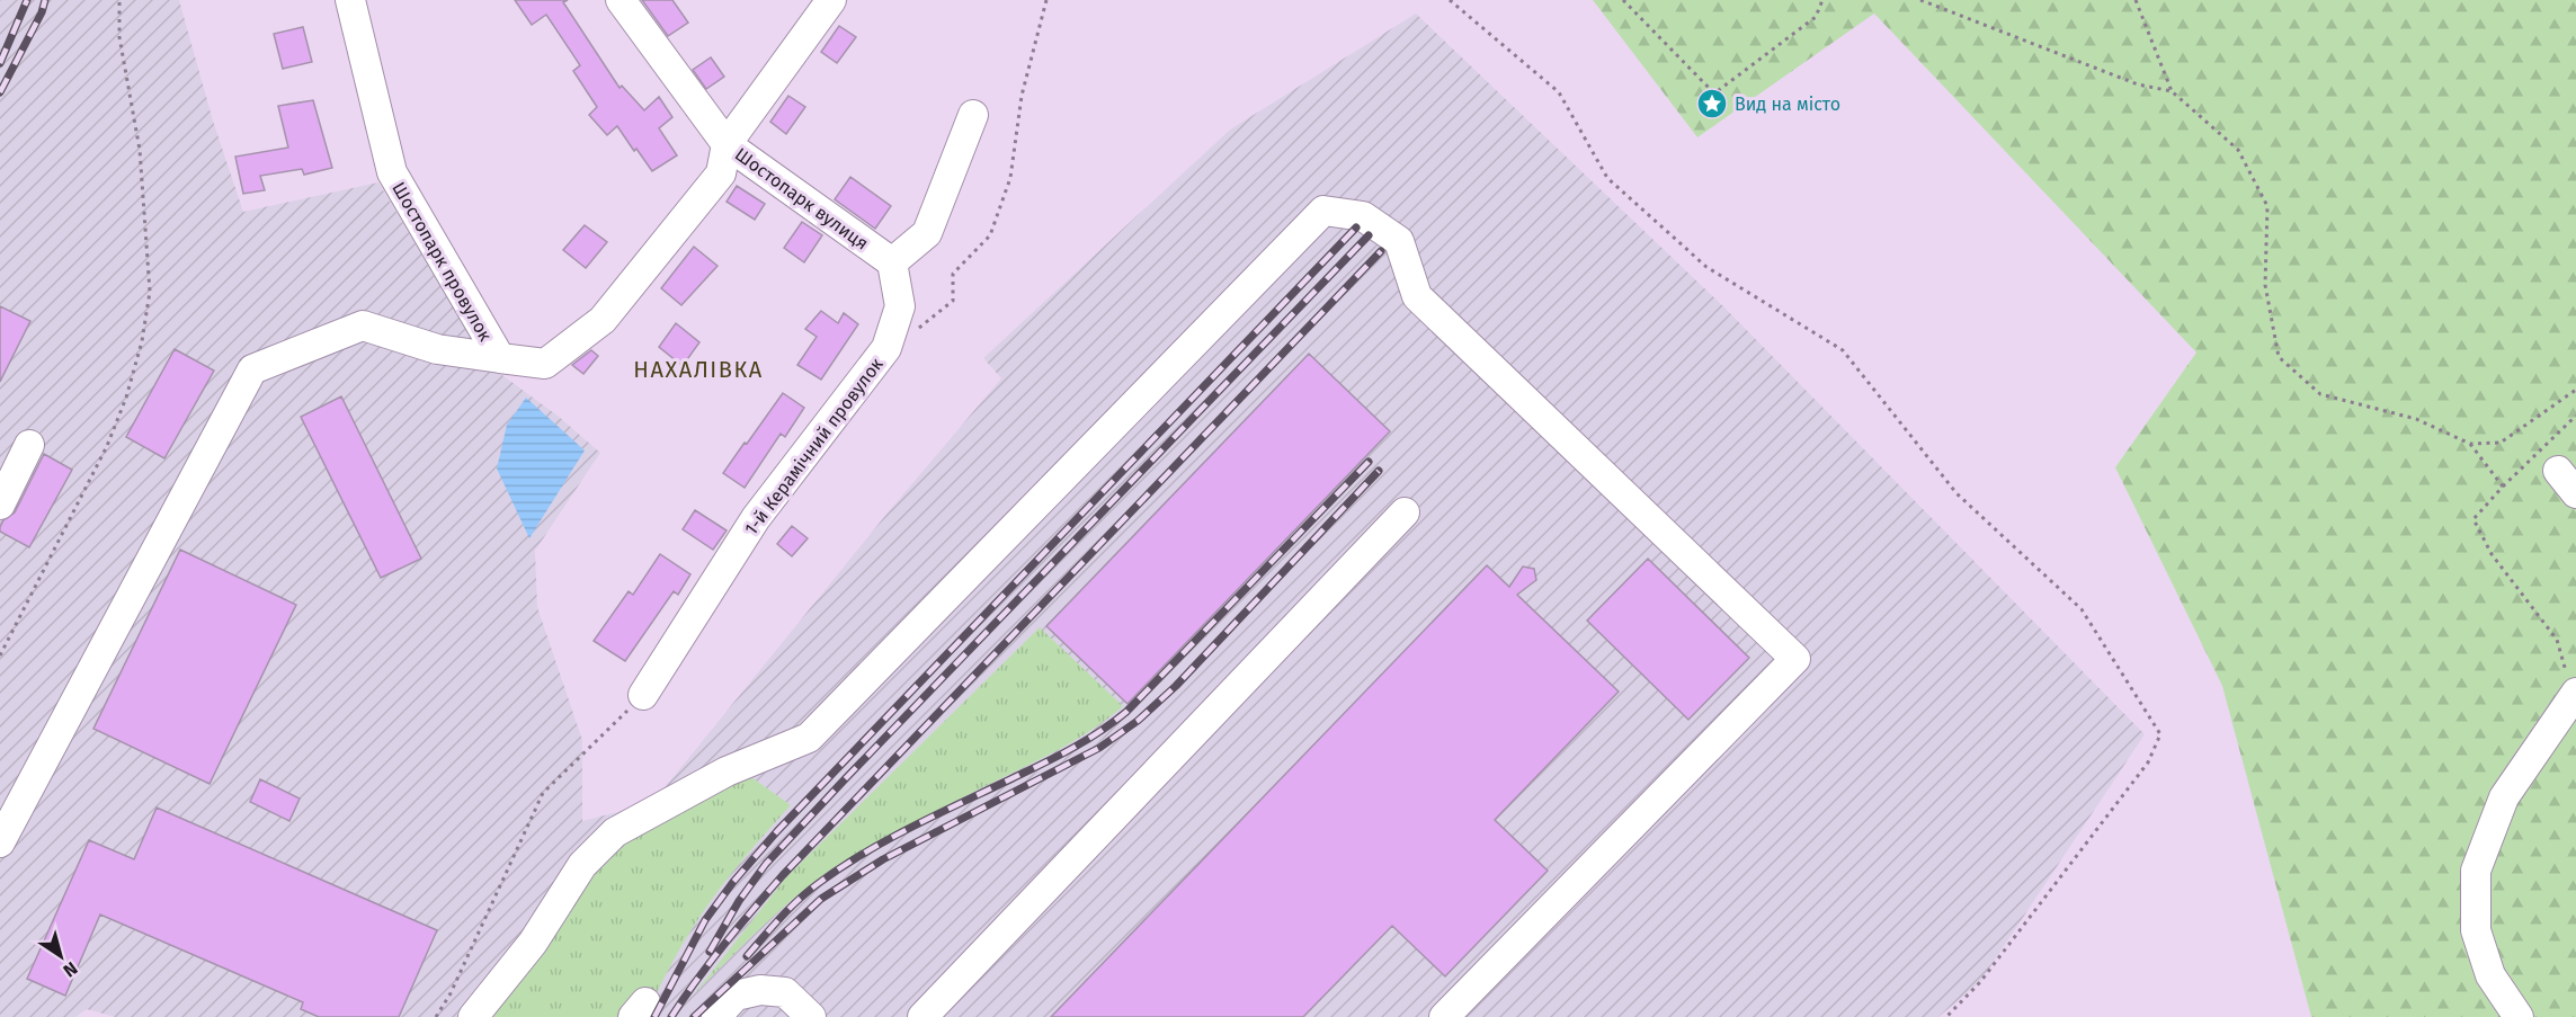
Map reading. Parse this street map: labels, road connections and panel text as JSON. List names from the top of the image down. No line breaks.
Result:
{"streets":{"street":["Шостопарк вулиця","Шостопарк провулок","1-й Керамічний провулок"]},"crossings":[["Шостопарк вулиця","Шостопарк провулок"],["Шостопарк вулиця","1-й Керамічний провулок"]],"districts":["НАХАЛІВКА"],"places":{"place":["Вид на місто"]},"north":"bottom right"}
